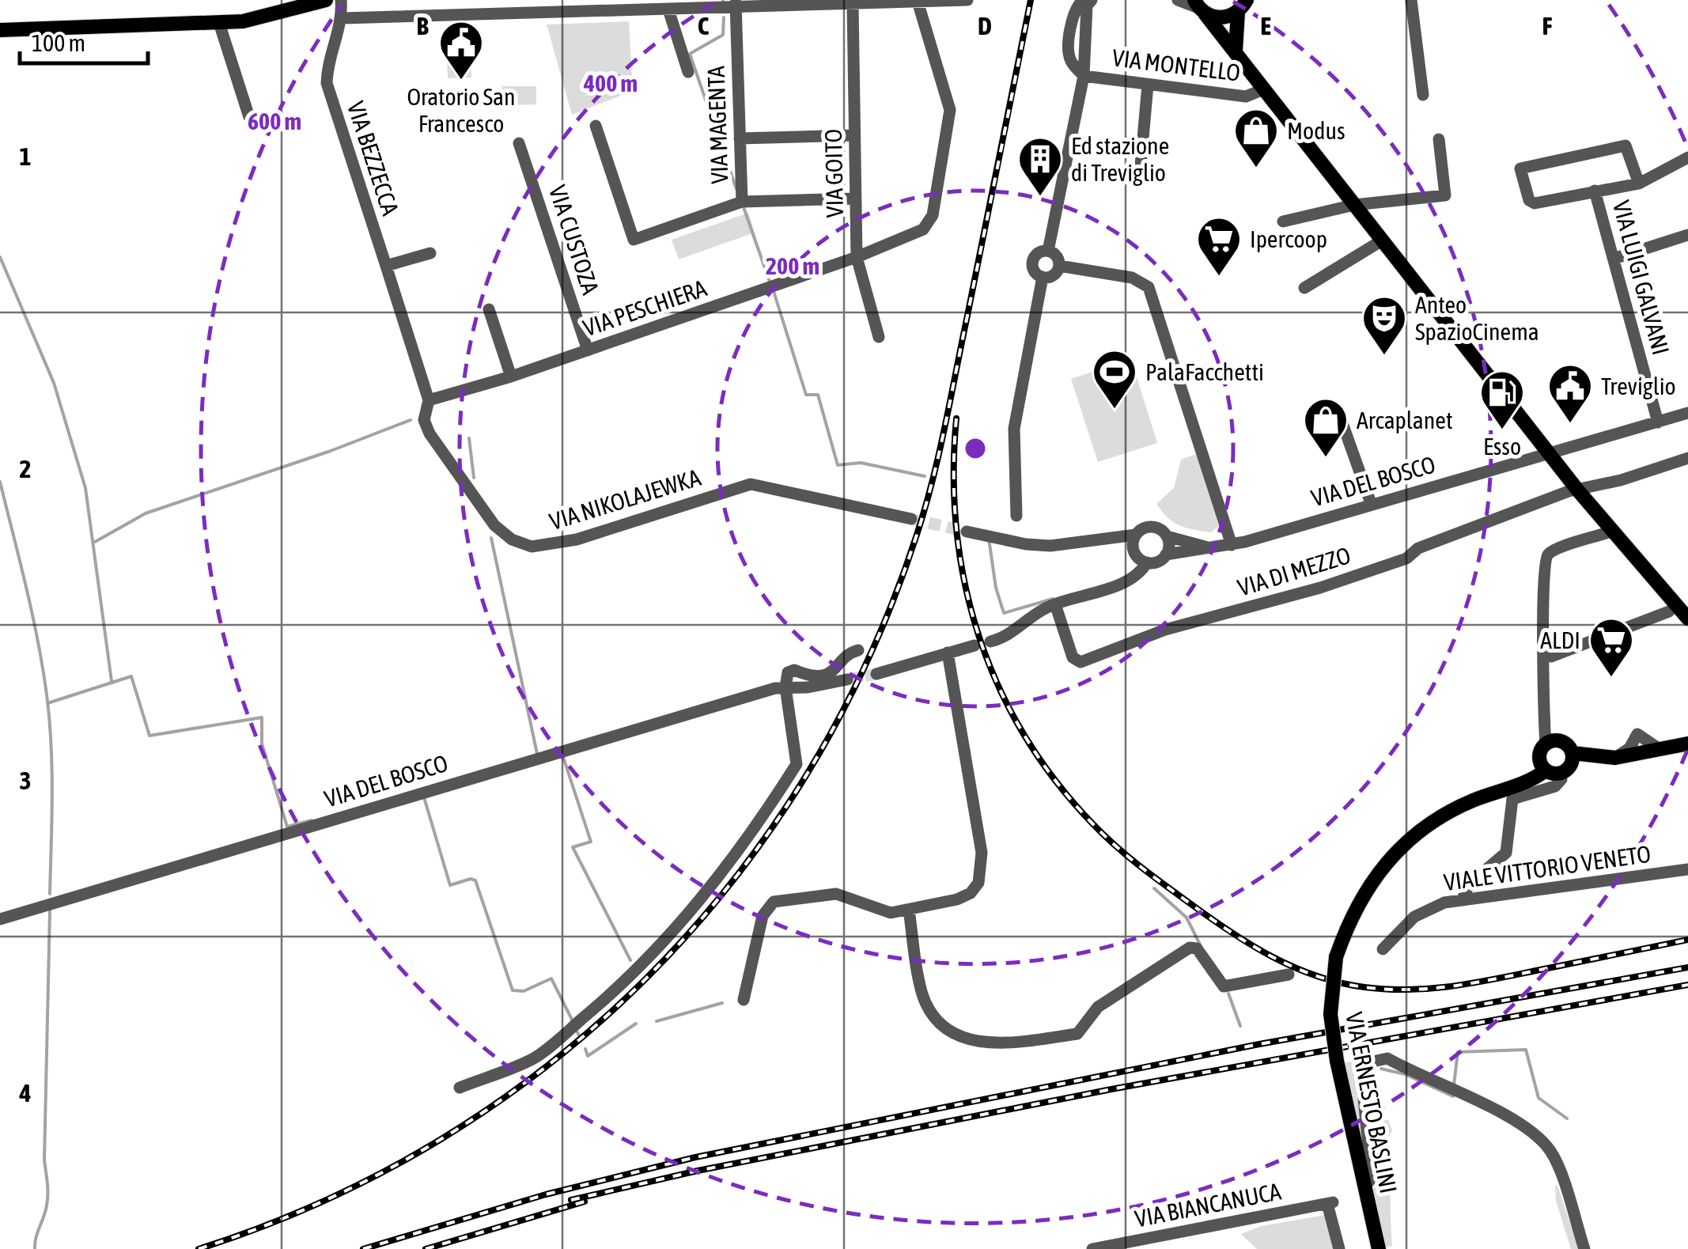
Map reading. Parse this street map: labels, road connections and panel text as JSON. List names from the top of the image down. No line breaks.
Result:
{"streets":{"main road":["VIA ERNESTO BASLINI"],"street":["VIA MONTELLO","VIA MAGENTA","VIA BEZZECCA","VIA GOITO","VIA CUSTOZA","VIA LUIGI GALVANI","VIA PESCHIERA","VIA DEL BOSCO","VIA NIKOLAJEWKA","VIA DI MEZZO","VIALE VITTORIO VENETO","VIA BIANCANUCA"]},"crossings":[["VIA BEZZECCA","VIA PESCHIERA"],["VIA BEZZECCA","VIA NIKOLAJEWKA"],["VIA GOITO","VIA PESCHIERA"],["VIA CUSTOZA","VIA PESCHIERA"],["VIA LUIGI GALVANI","VIA DEL BOSCO"],["VIA PESCHIERA","VIA NIKOLAJEWKA"]],"places":{"public building":["Oratorio San Francesco","Treviglio"],"shop":["Modus","Arcaplanet"],"building":["Ed stazione di Treviglio"],"supermarket":["Ipercoop","ALDI"],"theatre":["Anteo SpazioCinema"],"sports":["PalaFacchetti"],"fuel station":["Esso"]},"scale_bar":"100 m","grid":{"columns":["B","C","D","E","F"],"rows":["1","2","3","4"]},"rings":["400 m","600 m","200 m"]}
